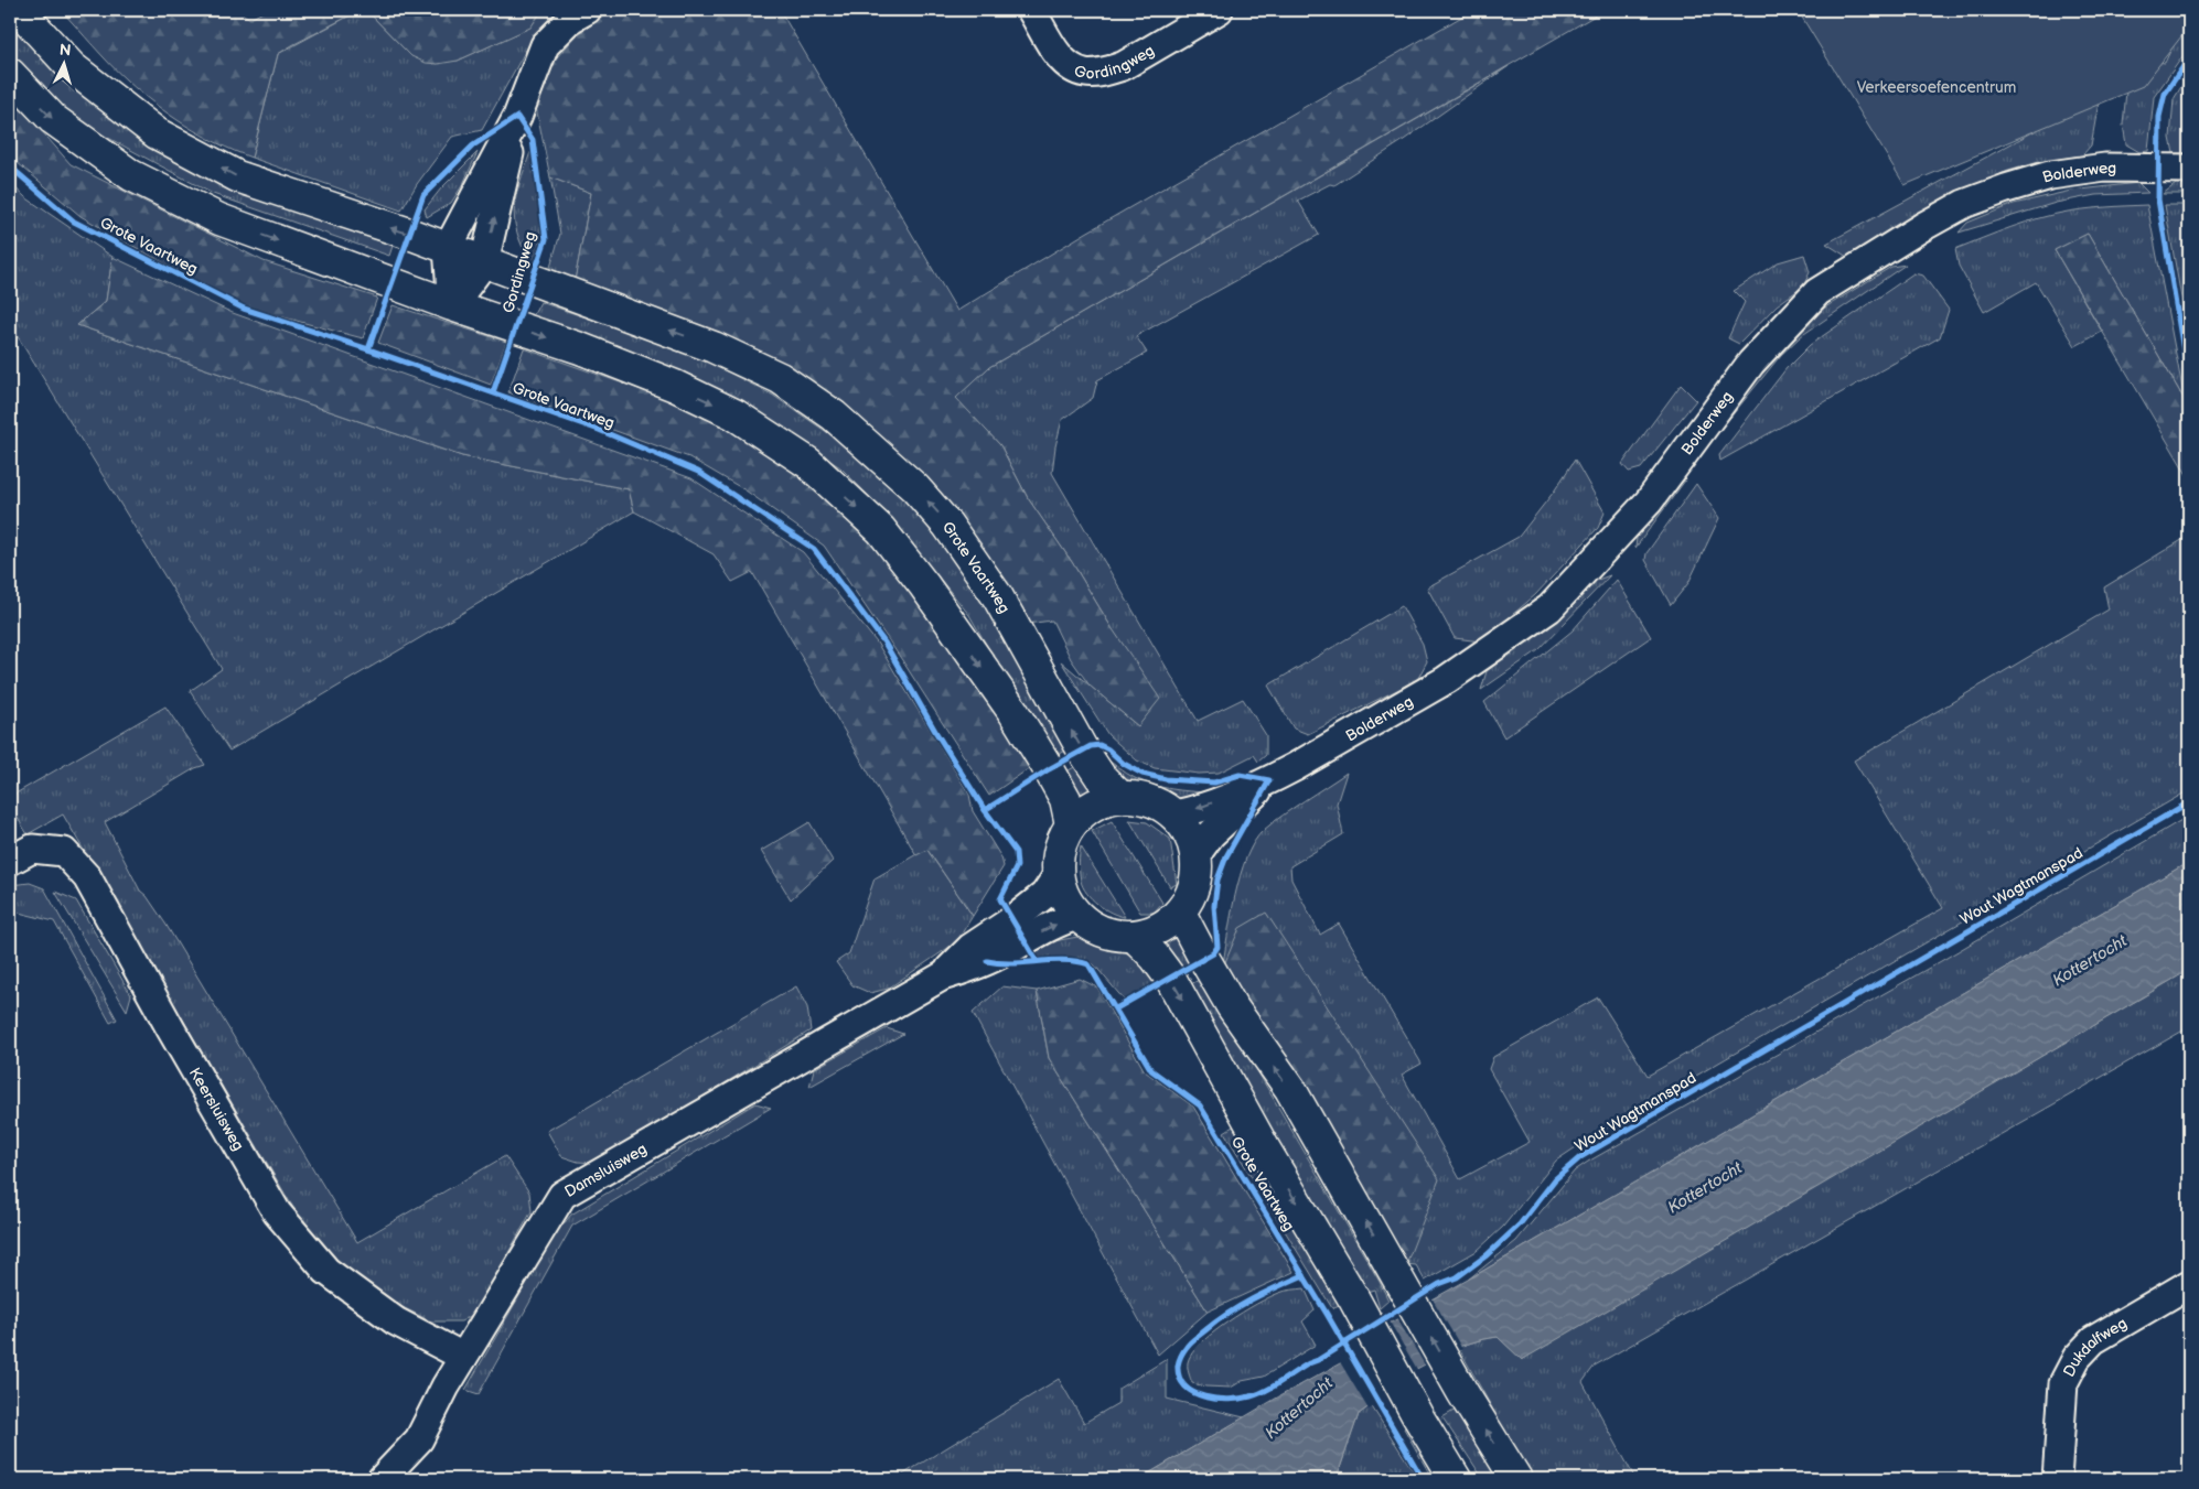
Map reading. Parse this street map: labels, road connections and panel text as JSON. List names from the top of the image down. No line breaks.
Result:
{"streets":{"main road":["Grote Vaartweg"],"street":["Gordingweg","Bolderweg","Keersluisweg","Damsluisweg","Dukdalfweg"],"cycle path":["Wout Wagtmanspad"]},"crossings":[["Bolderweg","Grote Vaartweg"],["Bolderweg","Damsluisweg"],["Grote Vaartweg","Damsluisweg"],["Keersluisweg","Damsluisweg"]],"water":["Kottertocht"],"parks":["Verkeersoefencentrum"],"north":"top"}
